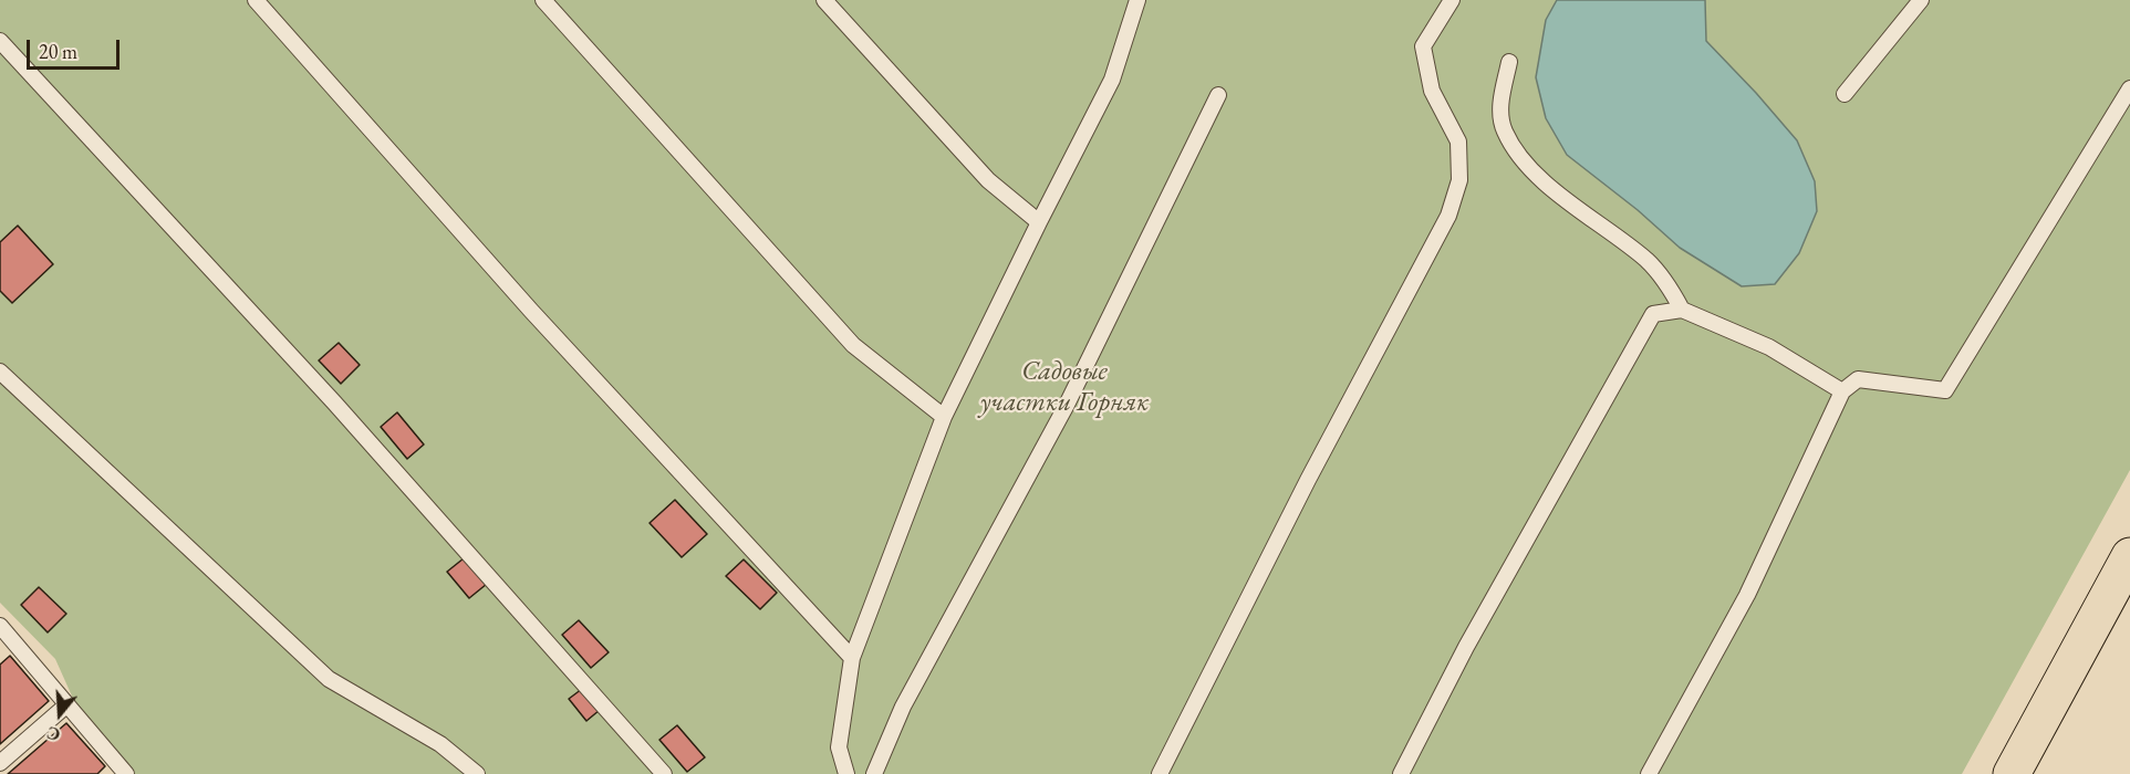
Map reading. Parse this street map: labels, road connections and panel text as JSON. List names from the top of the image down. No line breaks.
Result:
{"parks":["Садовые участки Горняк"],"scale_bar":"20 m","north":"bottom"}
